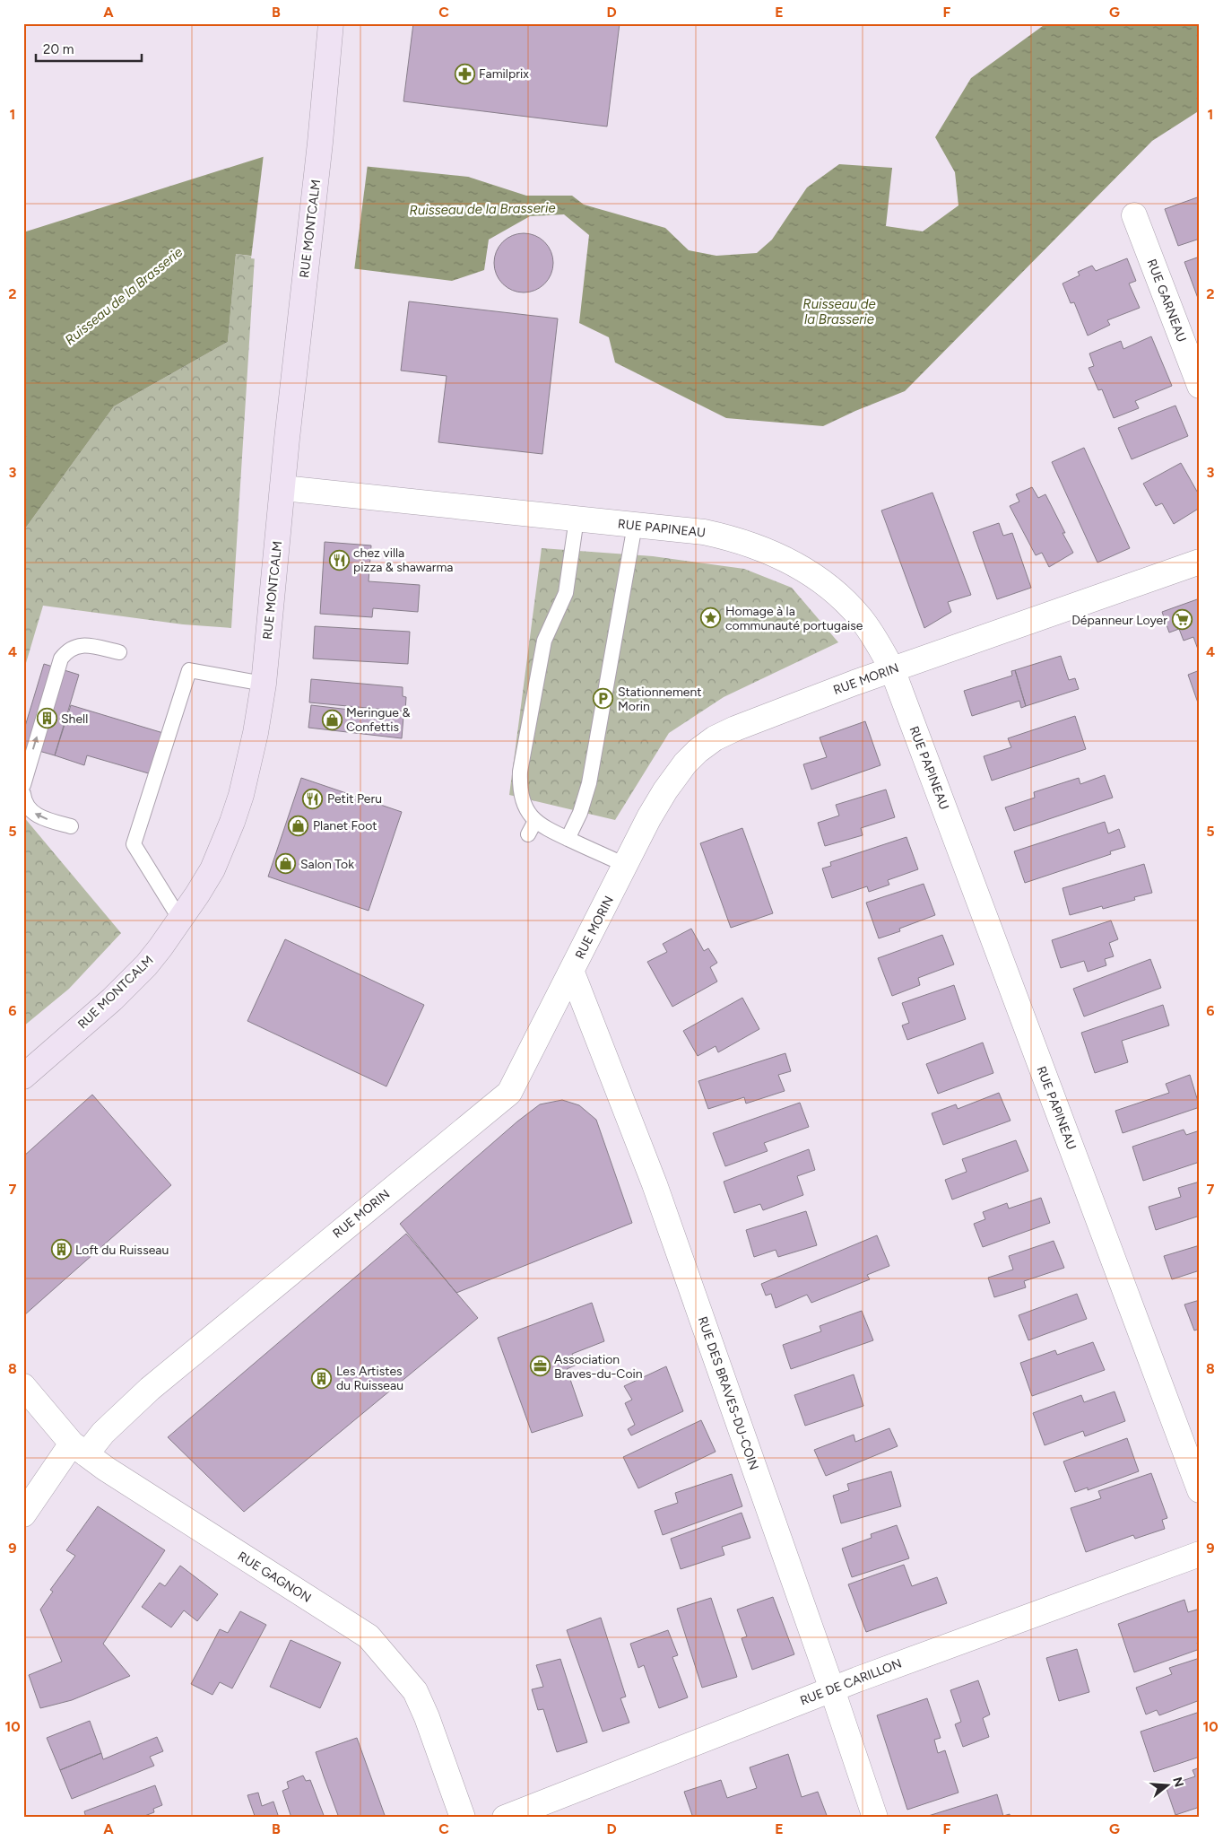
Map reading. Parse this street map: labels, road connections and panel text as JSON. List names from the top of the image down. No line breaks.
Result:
{"streets":{"main road":["RUE MONTCALM"],"street":["RUE GARNEAU","RUE PAPINEAU","RUE MORIN","RUE DES BRAVES-DU-COIN","RUE GAGNON","RUE DE CARILLON"]},"crossings":[["RUE MONTCALM","RUE PAPINEAU"],["RUE PAPINEAU","RUE MORIN"],["RUE MORIN","RUE DES BRAVES-DU-COIN"],["RUE MORIN","RUE GAGNON"],["RUE DES BRAVES-DU-COIN","RUE DE CARILLON"]],"water":["Ruisseau de la Brasserie"],"places":{"pharmacy":["Familprix"],"restaurant":["chez villa pizza & shawarma","Petit Peru"],"place":["Homage à la communauté portugaise"],"supermarket":["Dépanneur Loyer"],"parking":["Stationnement Morin"],"building":["Shell","Loft du Ruisseau","Les Artistes du Ruisseau"],"shop":["Meringue & Confettis","Planet Foot","Salon Tok"],"office":["Association Braves-du-Coin"]},"scale_bar":"20 m","north":"right","grid":{"columns":["A","B","C","D","E","F","G"],"rows":["1","2","3","4","5","6","7","8","9","10"]}}
